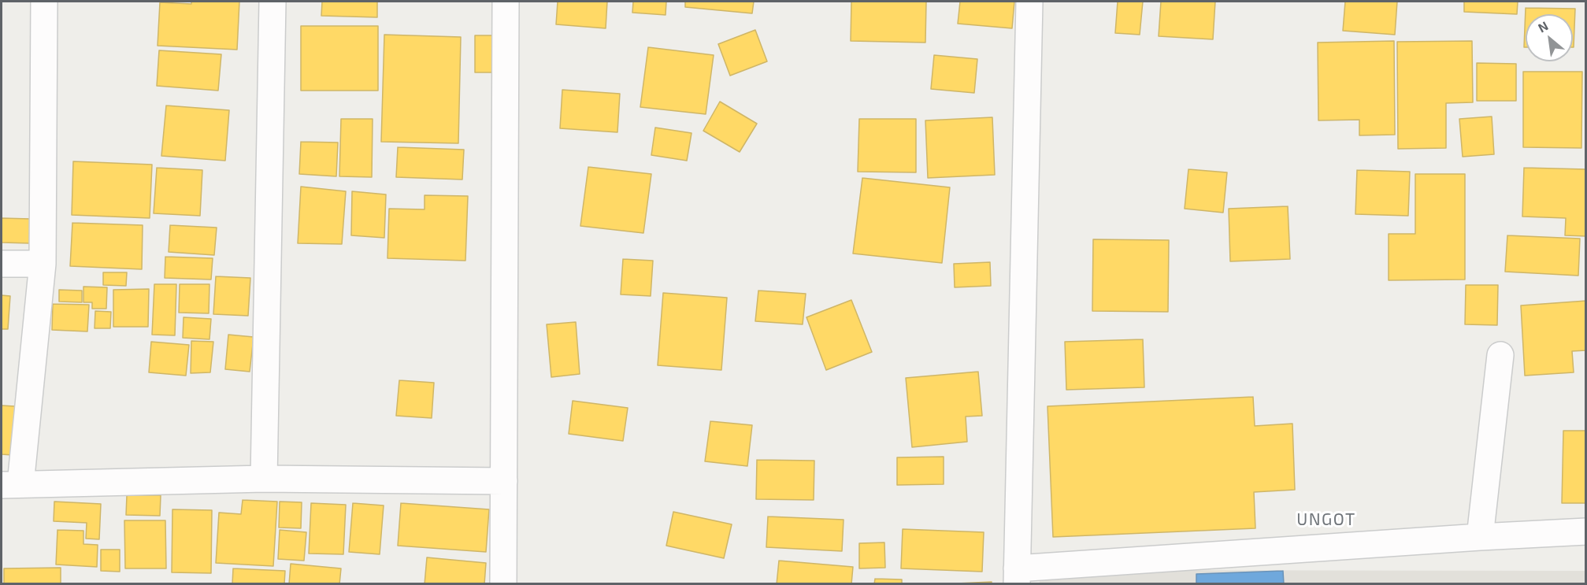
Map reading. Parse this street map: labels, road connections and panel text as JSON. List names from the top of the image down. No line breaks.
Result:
{"districts":["UNGOT"],"north":"top left"}
